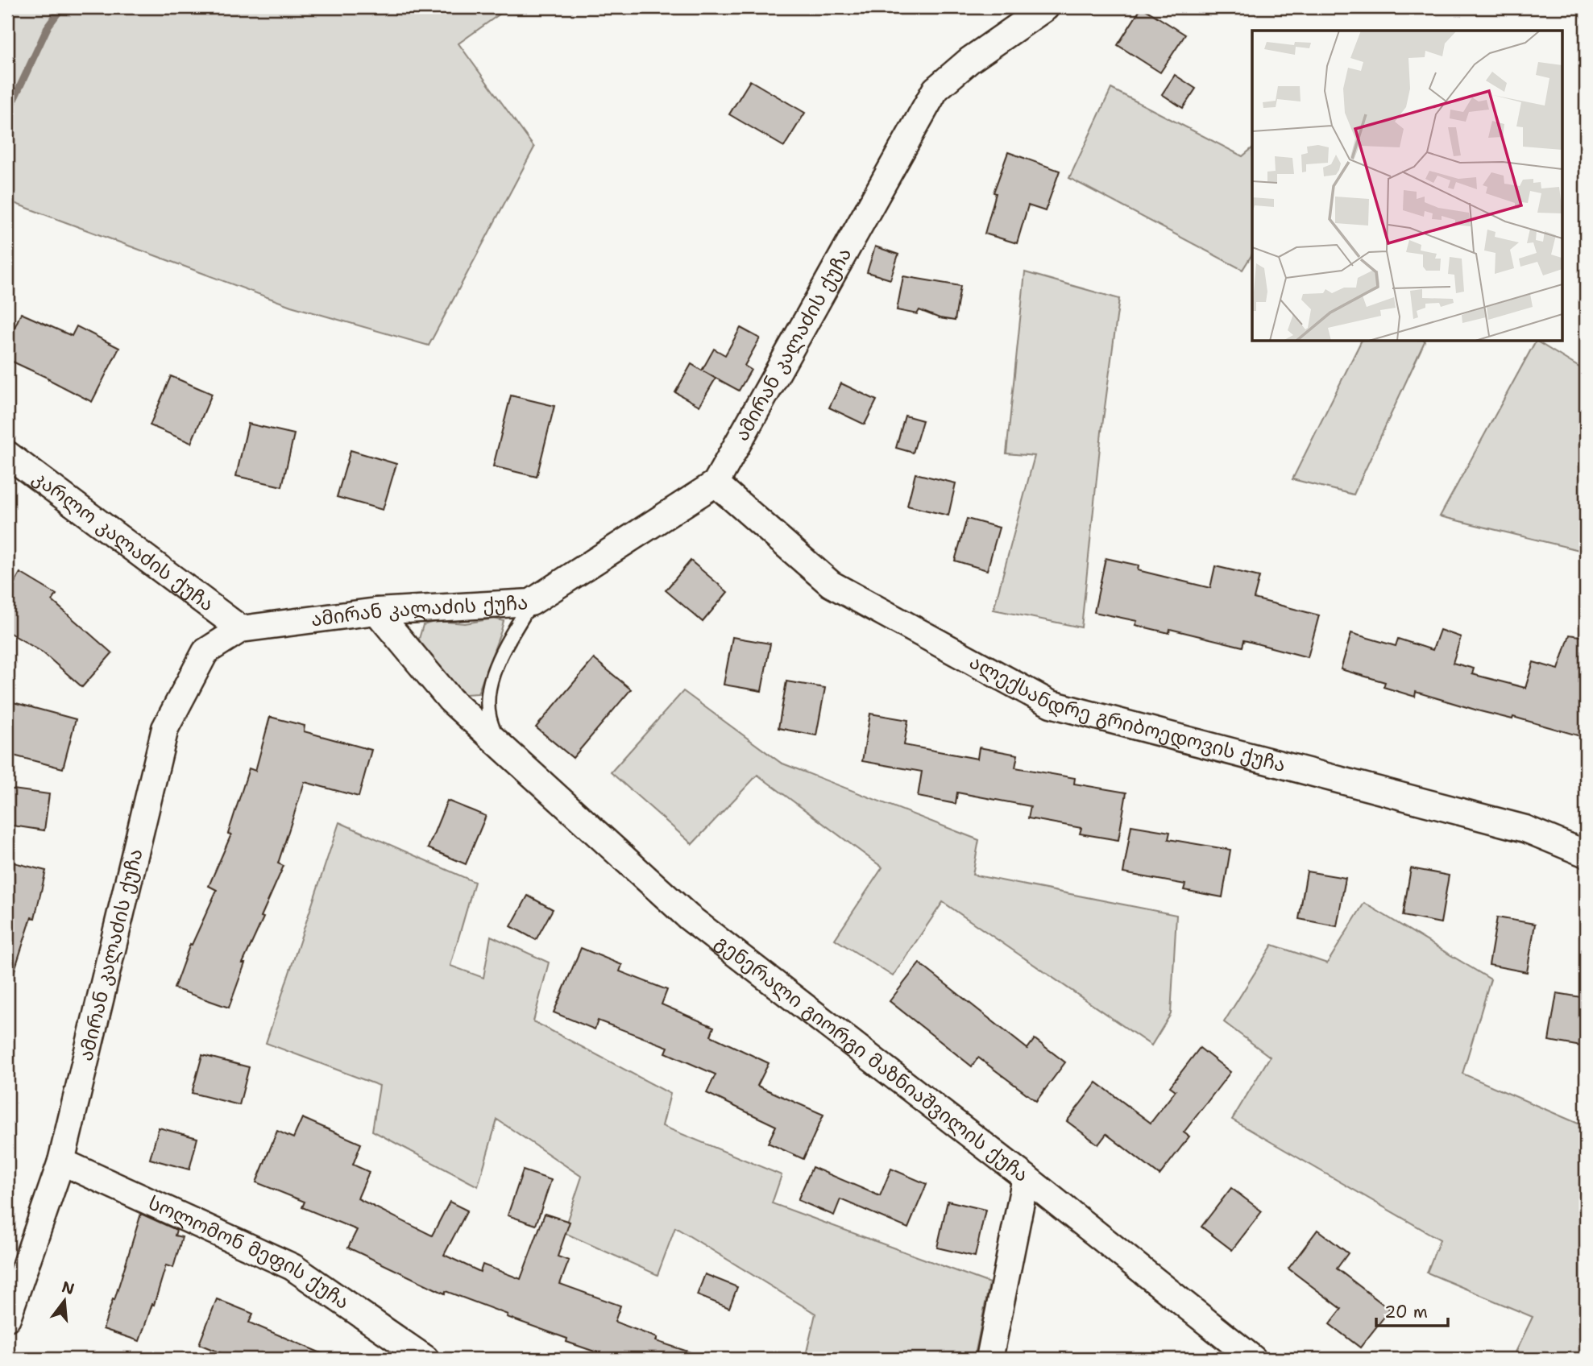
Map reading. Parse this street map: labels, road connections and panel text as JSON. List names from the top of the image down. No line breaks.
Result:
{"streets":{"street":["ამირან კალაძის ქუჩა","კარლო კალაძის ქუჩა","ალექსანდრე გრიბოედოვის ქუჩა","გენერალი გიორგი მაზნიაშვილის ქუჩა","სოლომონ მეფის ქუჩა"]},"crossings":[["ამირან კალაძის ქუჩა","კარლო კალაძის ქუჩა"],["ამირან კალაძის ქუჩა","ალექსანდრე გრიბოედოვის ქუჩა"],["ამირან კალაძის ქუჩა","გენერალი გიორგი მაზნიაშვილის ქუჩა"],["ამირან კალაძის ქუჩა","სოლომონ მეფის ქუჩა"]],"scale_bar":"20 m","north":"top"}
